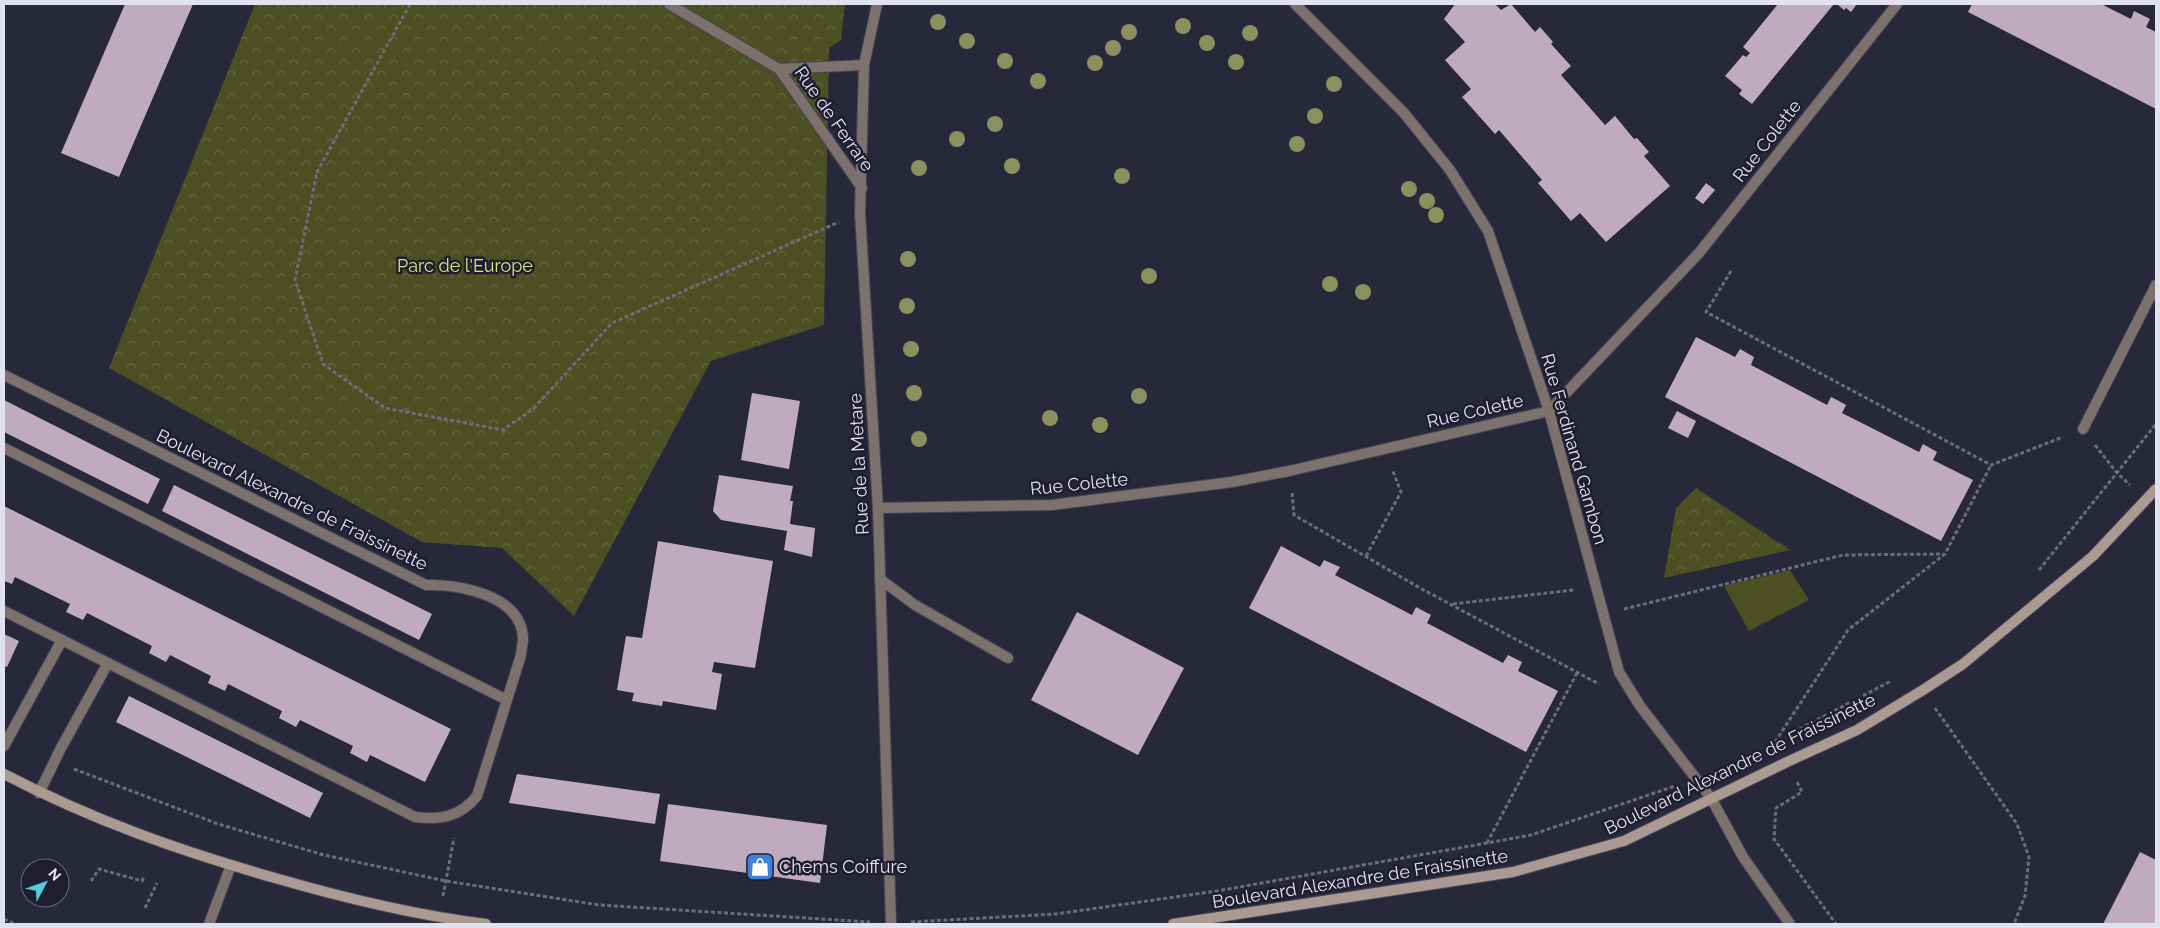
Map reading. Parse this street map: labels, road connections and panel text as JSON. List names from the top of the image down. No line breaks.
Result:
{"streets":{"street":["Rue de Ferrare","Rue Colette","Rue Ferdinand Gambon","Rue de la Metare","Boulevard Alexandre de Fraissinette"]},"crossings":[["Rue de Ferrare","Rue de la Metare"],["Rue Colette","Rue Ferdinand Gambon"],["Rue Colette","Rue de la Metare"],["Rue Ferdinand Gambon","Boulevard Alexandre de Fraissinette"]],"parks":["Parc de l'Europe"],"places":{"shop":["Chems Coiffure"]},"north":"top right"}
